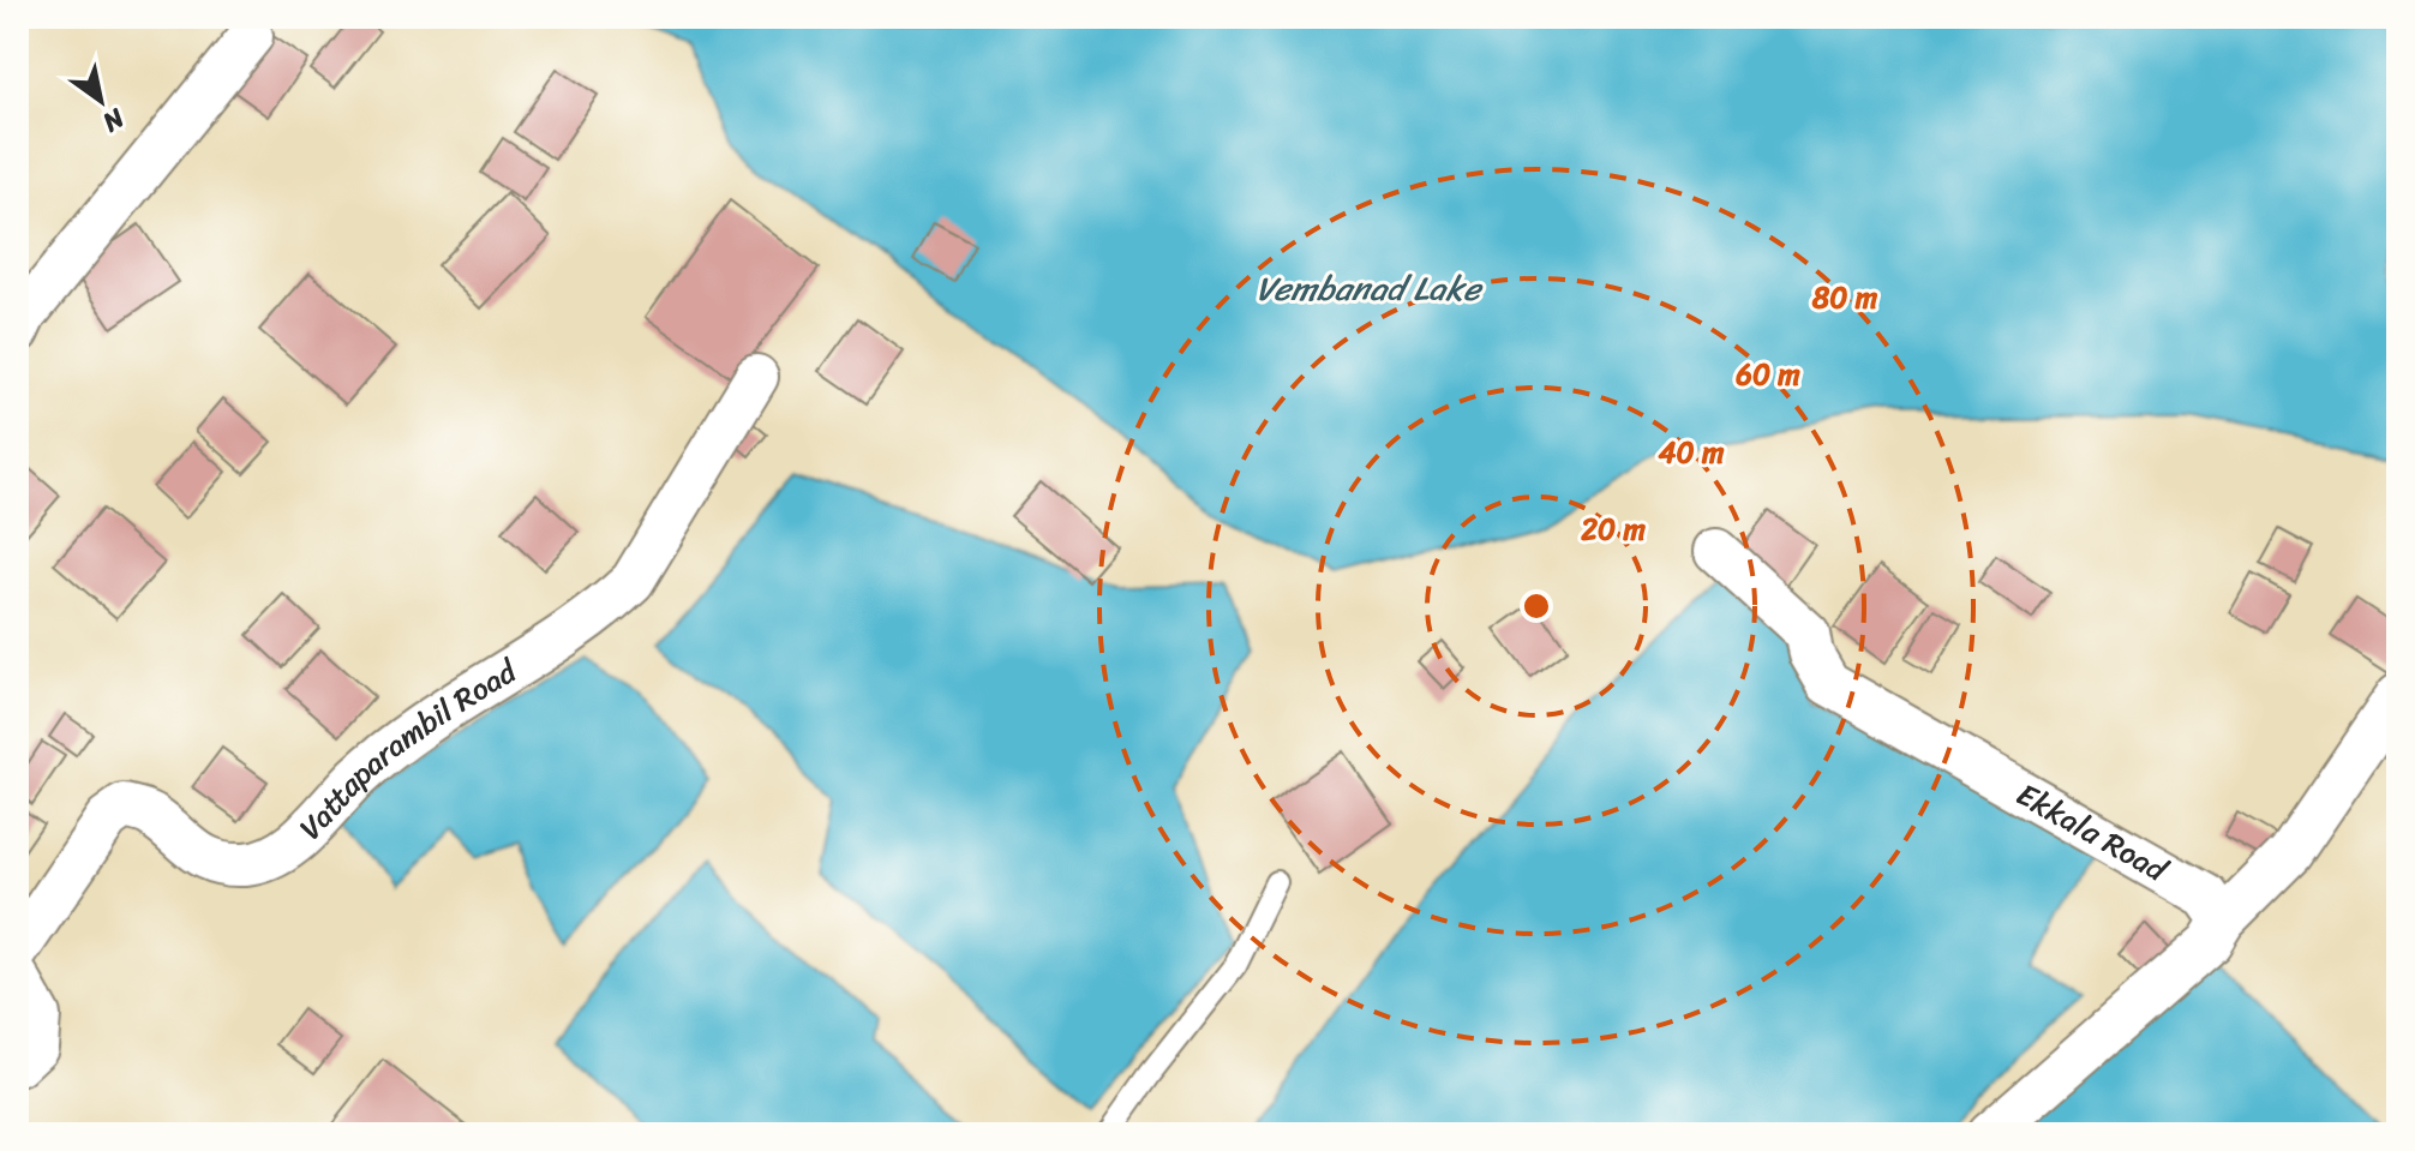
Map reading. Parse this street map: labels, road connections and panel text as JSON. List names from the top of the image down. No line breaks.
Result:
{"streets":{"street":["Vattaparambil Road","Ekkala Road"]},"water":["Vembanad Lake"],"north":"bottom right","rings":["80 m","60 m","40 m","20 m"]}
